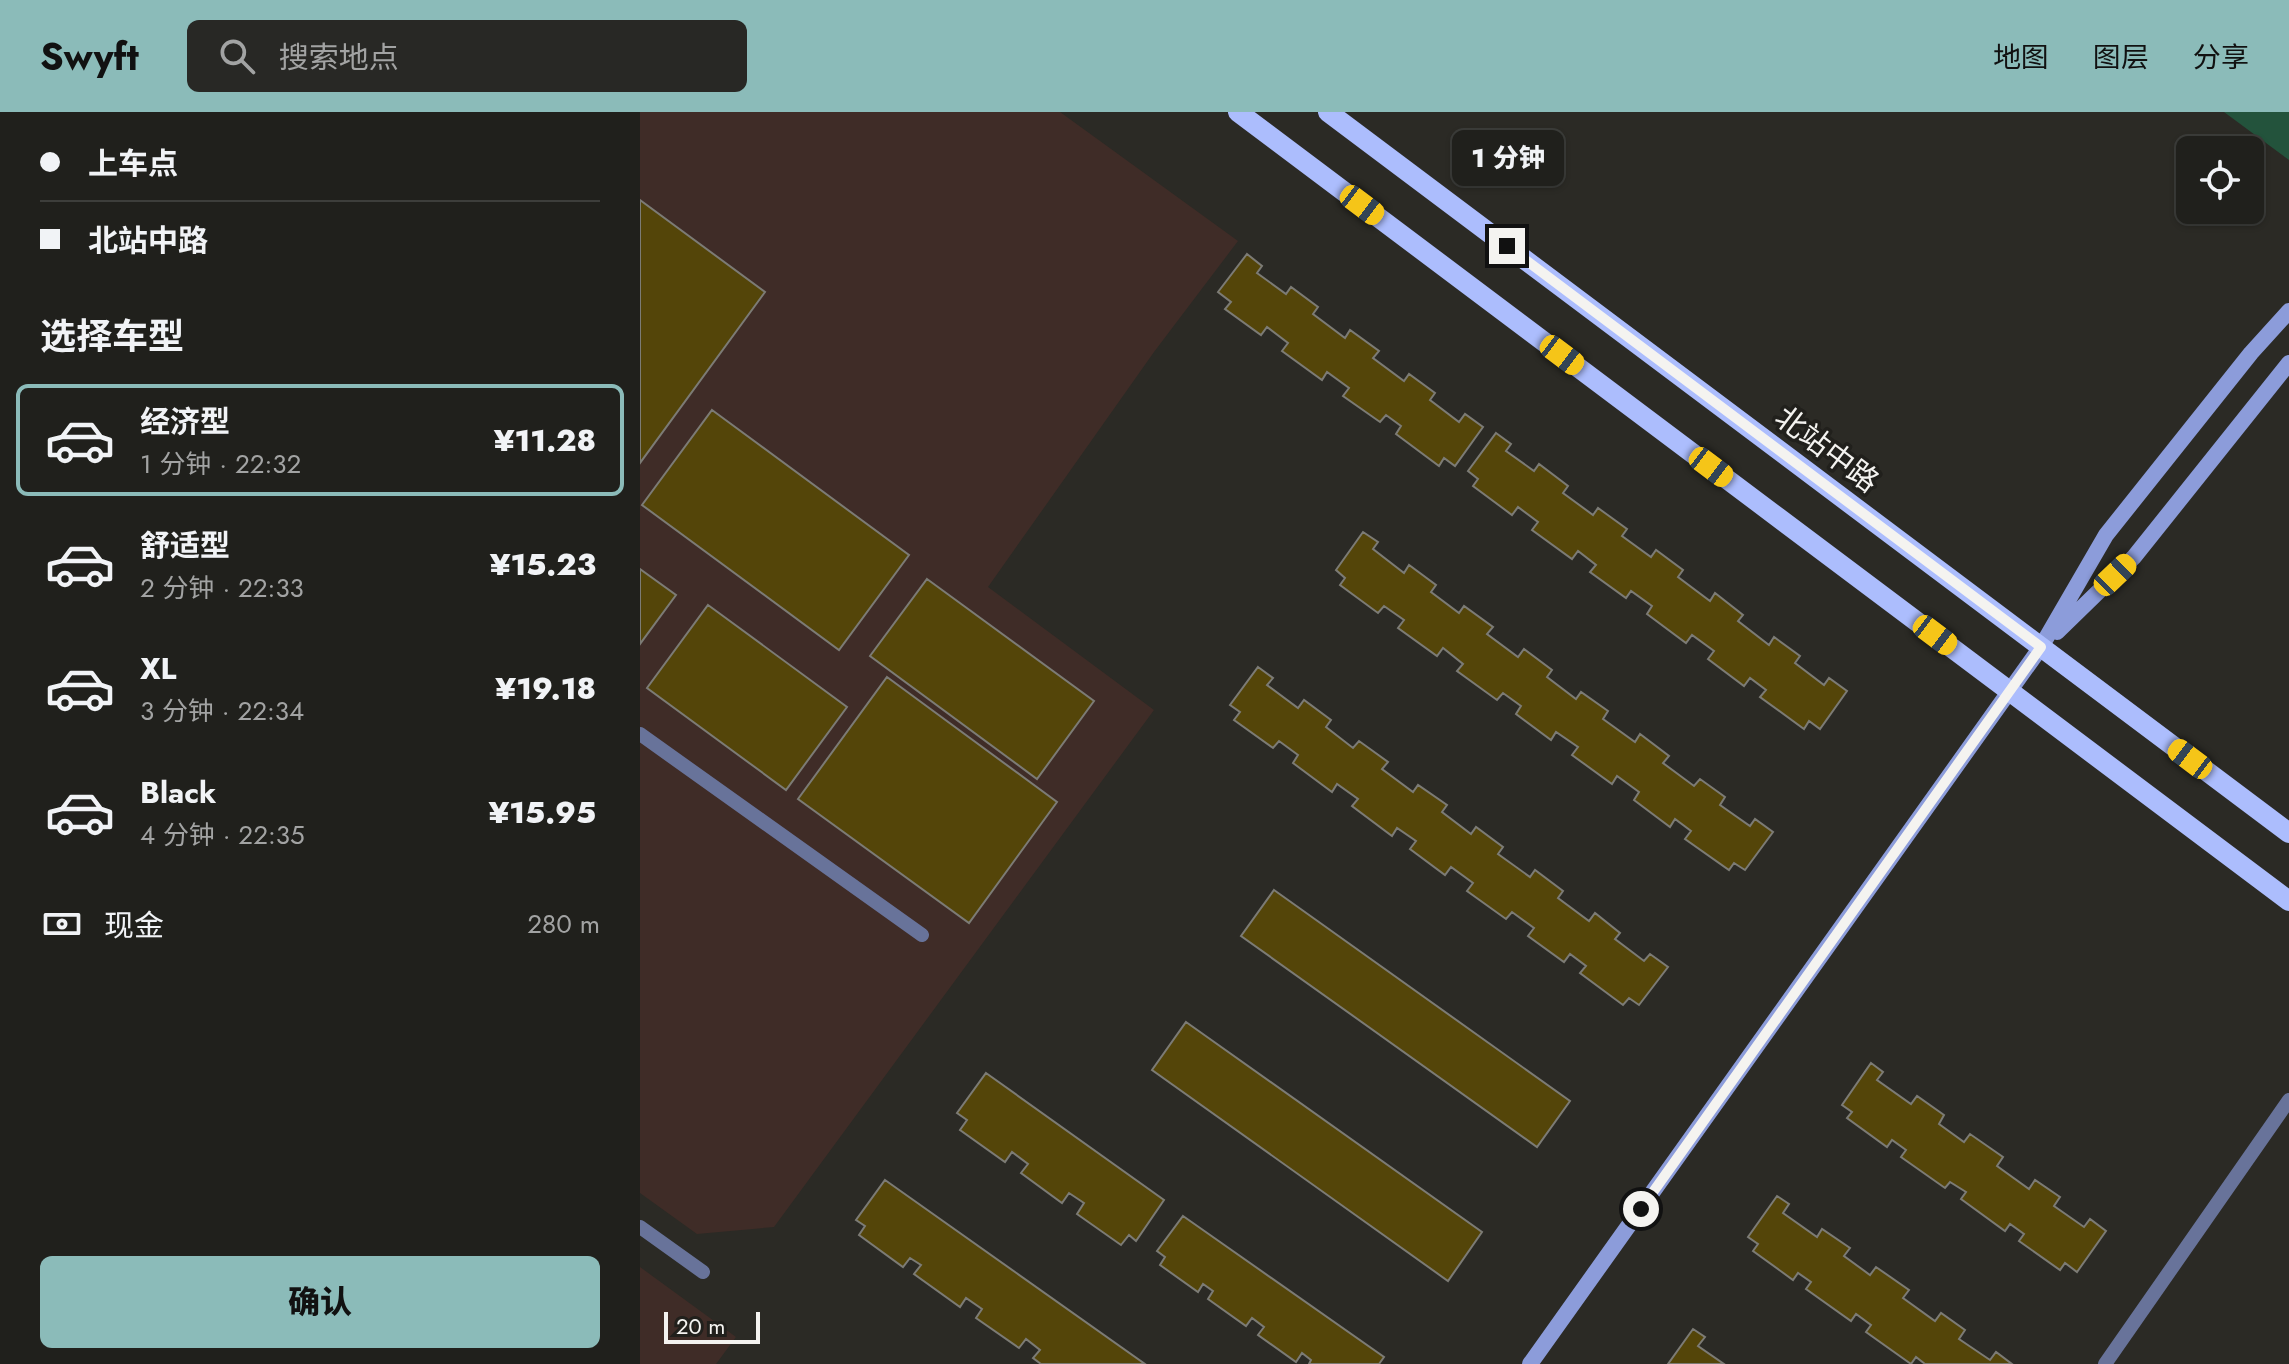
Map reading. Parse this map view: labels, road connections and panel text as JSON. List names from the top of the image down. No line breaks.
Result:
{"streets":{"main road":["北站中路"]},"scale_bar":"20 m","page":{"header":"Swyft","search":"搜索地点","nav":["地图","图层","分享"],"banner":["上车点","北站中路"],"bubble":"1 分钟","heading":"选择车型","list":[{"name":"经济型","note":"1 分钟 · 22:32","value":"¥11.28"},{"name":"舒适型","note":"2 分钟 · 22:33","value":"¥15.23"},{"name":"XL","note":"3 分钟 · 22:34","value":"¥19.18"},{"name":"Black","note":"4 分钟 · 22:35","value":"¥15.95"}],"pay":["现金","280 m"],"buttons":"确认","scale":"20 m"}}
